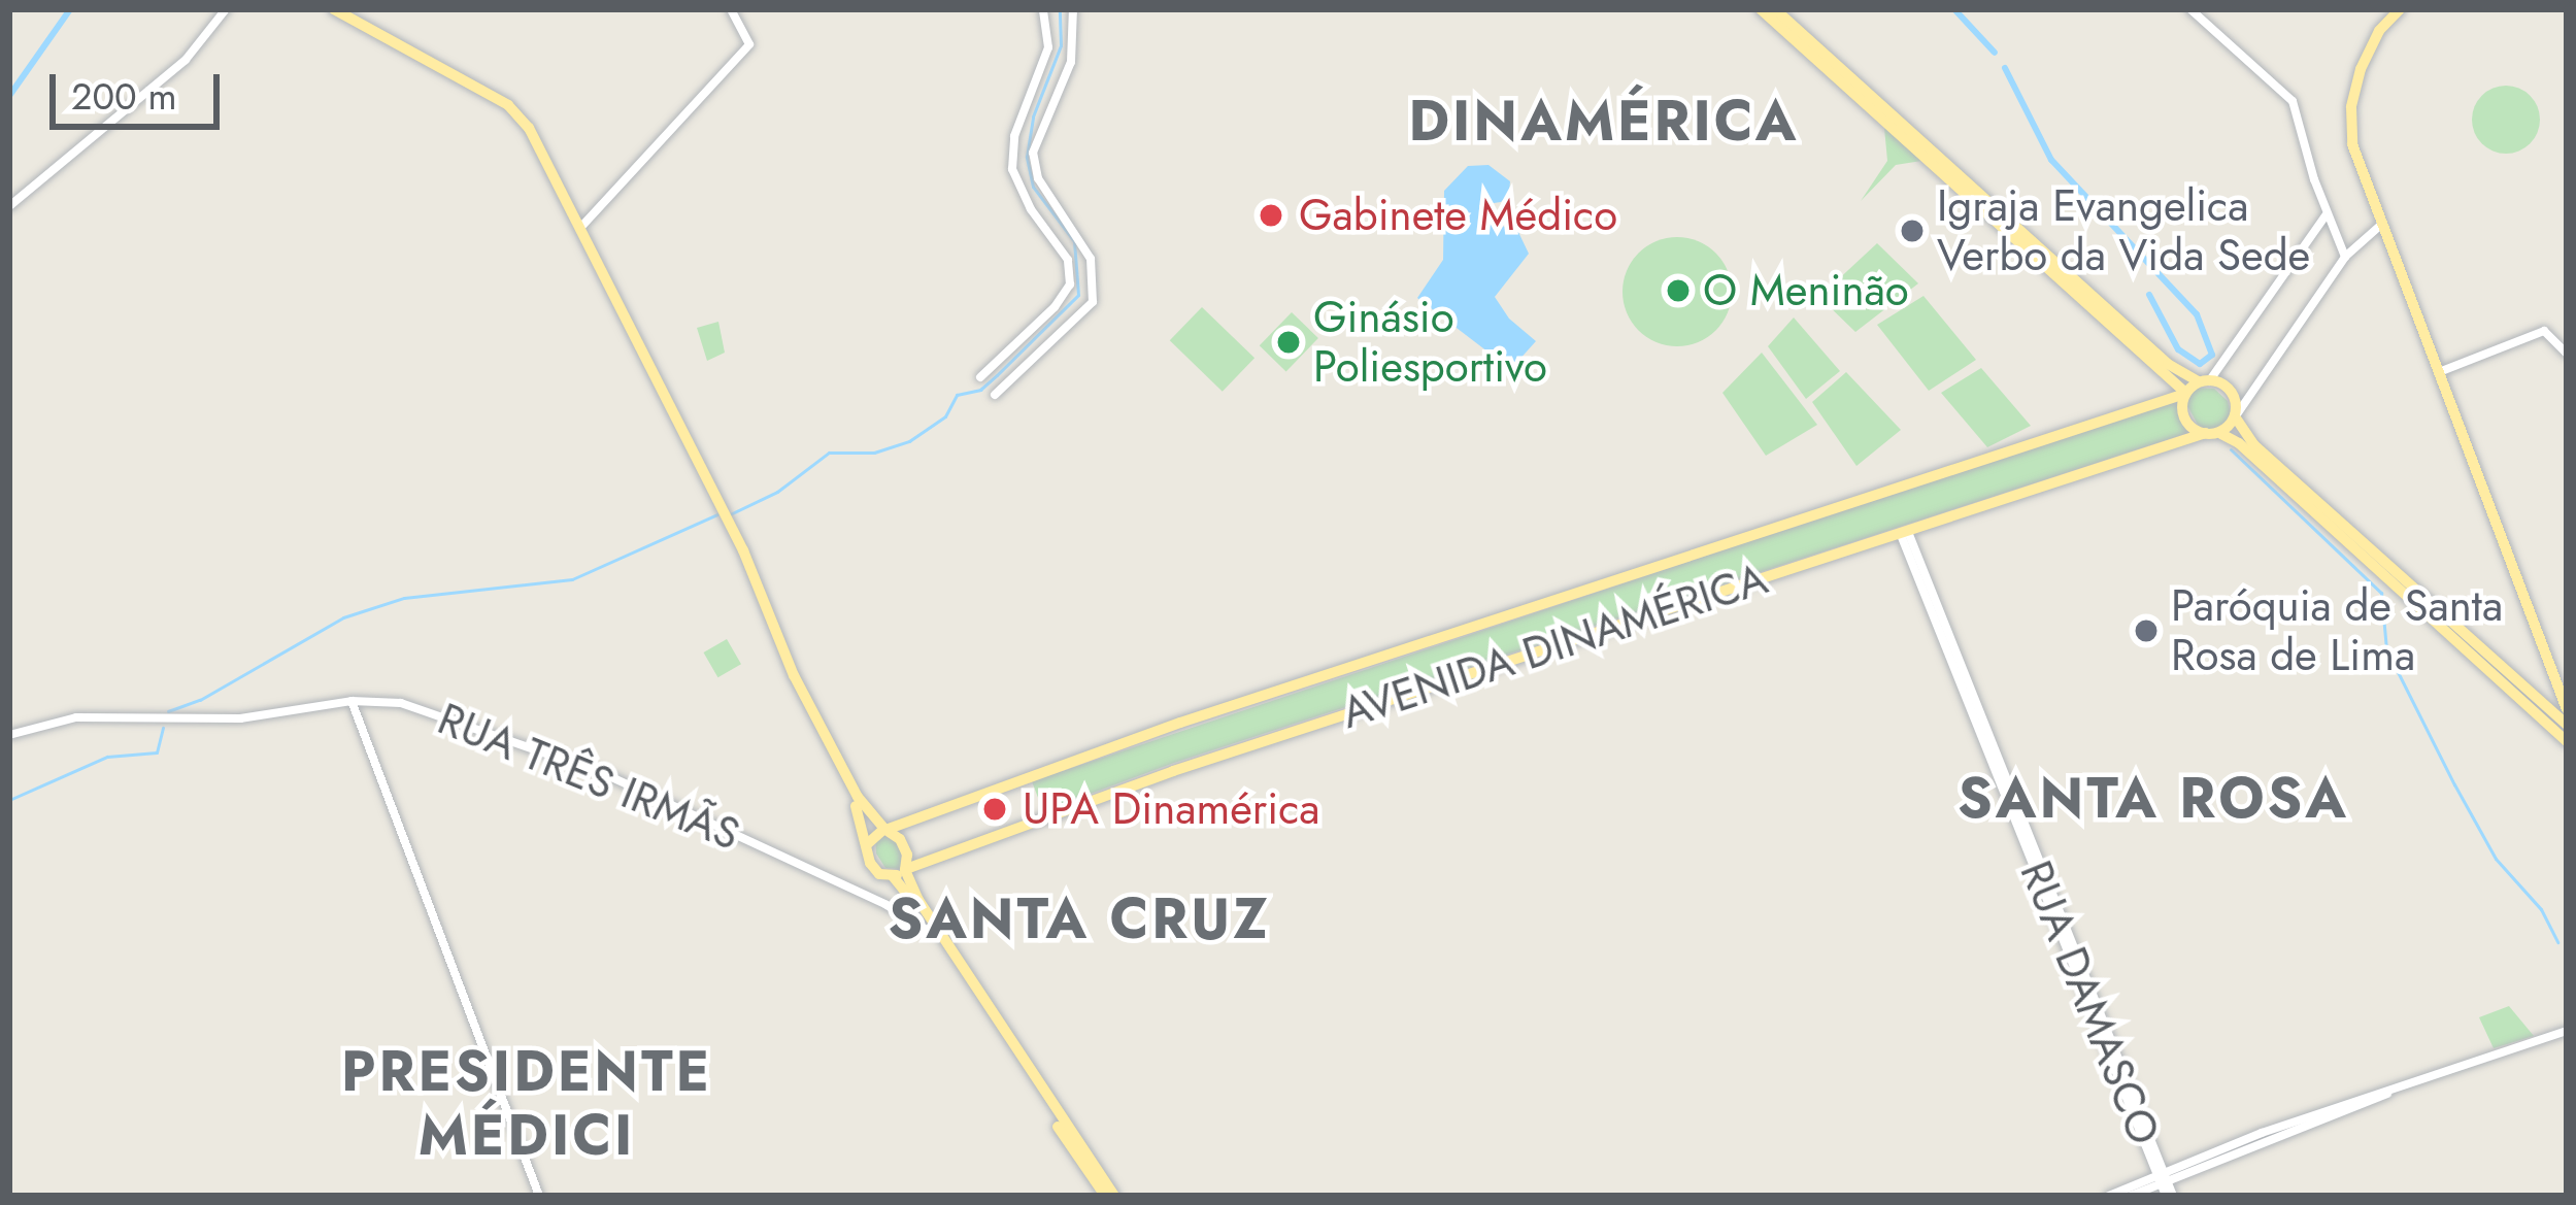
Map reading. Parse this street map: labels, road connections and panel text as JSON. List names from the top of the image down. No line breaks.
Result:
{"streets":{"main road":["AVENIDA DINAMÉRICA"],"street":["RUA TRÊS IRMÃS","RUA DAMASCO"]},"crossings":[["AVENIDA DINAMÉRICA","RUA DAMASCO"]],"districts":["DINAMÉRICA","SANTA ROSA","SANTA CRUZ","PRESIDENTE MÉDICI"],"places":["Gabinete Médico","Igraja Evangelica Verbo da Vida Sede","O Meninão","Ginásio Poliesportivo","Paróquia de Santa Rosa de Lima","UPA Dinamérica"],"scale_bar":"200 m"}
